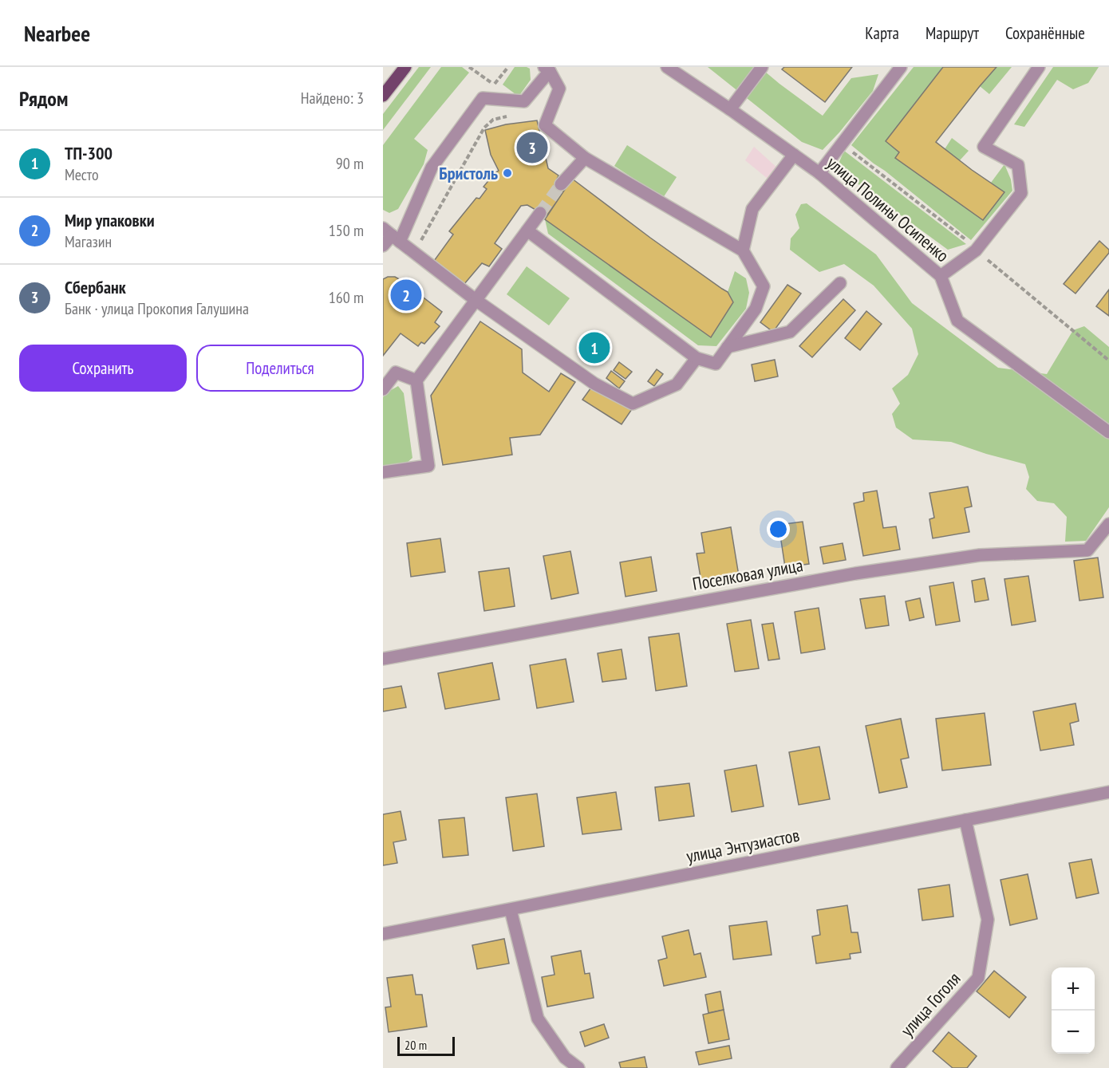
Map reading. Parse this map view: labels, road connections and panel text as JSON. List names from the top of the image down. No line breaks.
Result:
{"streets":{"street":["улица Полины Осипенко","Поселковая улица","улица Энтузиастов","улица Гоголя"]},"crossings":[["улица Энтузиастов","улица Гоголя"]],"places":["Бристоль"],"scale_bar":"20 m","page":{"header":"Nearbee","nav":["Карта","Маршрут","Сохранённые"],"heading":["Рядом","Найдено: 3"],"list":[{"mark":"1","name":"ТП-300","note":"Место","value":"90 m"},{"mark":"2","name":"Мир упаковки","note":"Магазин","value":"150 m"},{"mark":"3","name":"Сбербанк","note":"Банк · улица Прокопия Галушина","value":"160 m"}],"pins":["3","2","1"],"buttons":["Сохранить","Поделиться"],"map_buttons":["+","−"],"scale":"20 m"}}
